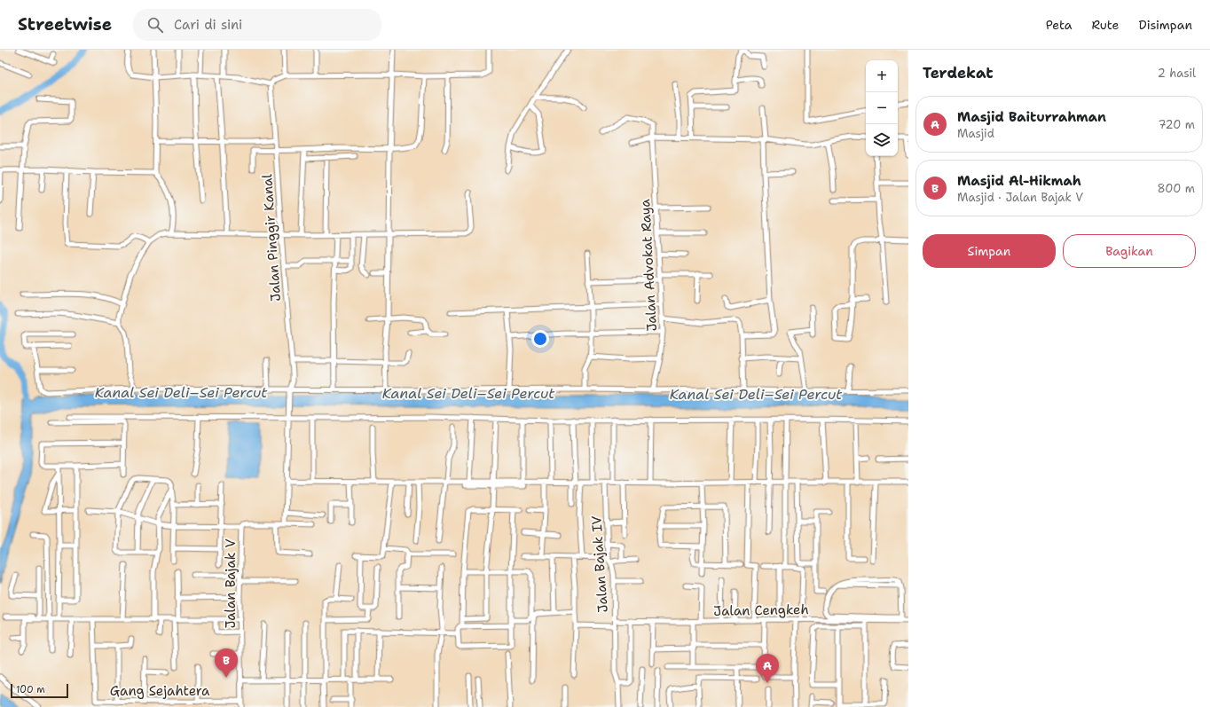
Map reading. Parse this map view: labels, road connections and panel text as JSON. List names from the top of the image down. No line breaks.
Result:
{"streets":{"street":["Jalan Pinggir Kanal","Jalan Advokat Raya","Jalan Bajak IV","Jalan Bajak V","Jalan Cengkeh","Gang Sejahtera"]},"crossings":[["Jalan Bajak IV","Jalan Cengkeh"],["Jalan Bajak V","Gang Sejahtera"]],"water":["Kanal Sei Deli–Sei Percut"],"scale_bar":"100 m","page":{"header":"Streetwise","search":"Cari di sini","nav":["Peta","Rute","Disimpan"],"heading":["Terdekat","2 hasil"],"map_buttons":["+","−"],"list":[{"mark":"A","name":"Masjid Baiturrahman","note":"Masjid","value":"720 m"},{"mark":"B","name":"Masjid Al-Hikmah","note":"Masjid · Jalan Bajak V","value":"800 m"}],"buttons":["Simpan","Bagikan"],"pins":["B","A"],"scale":"100 m"}}
